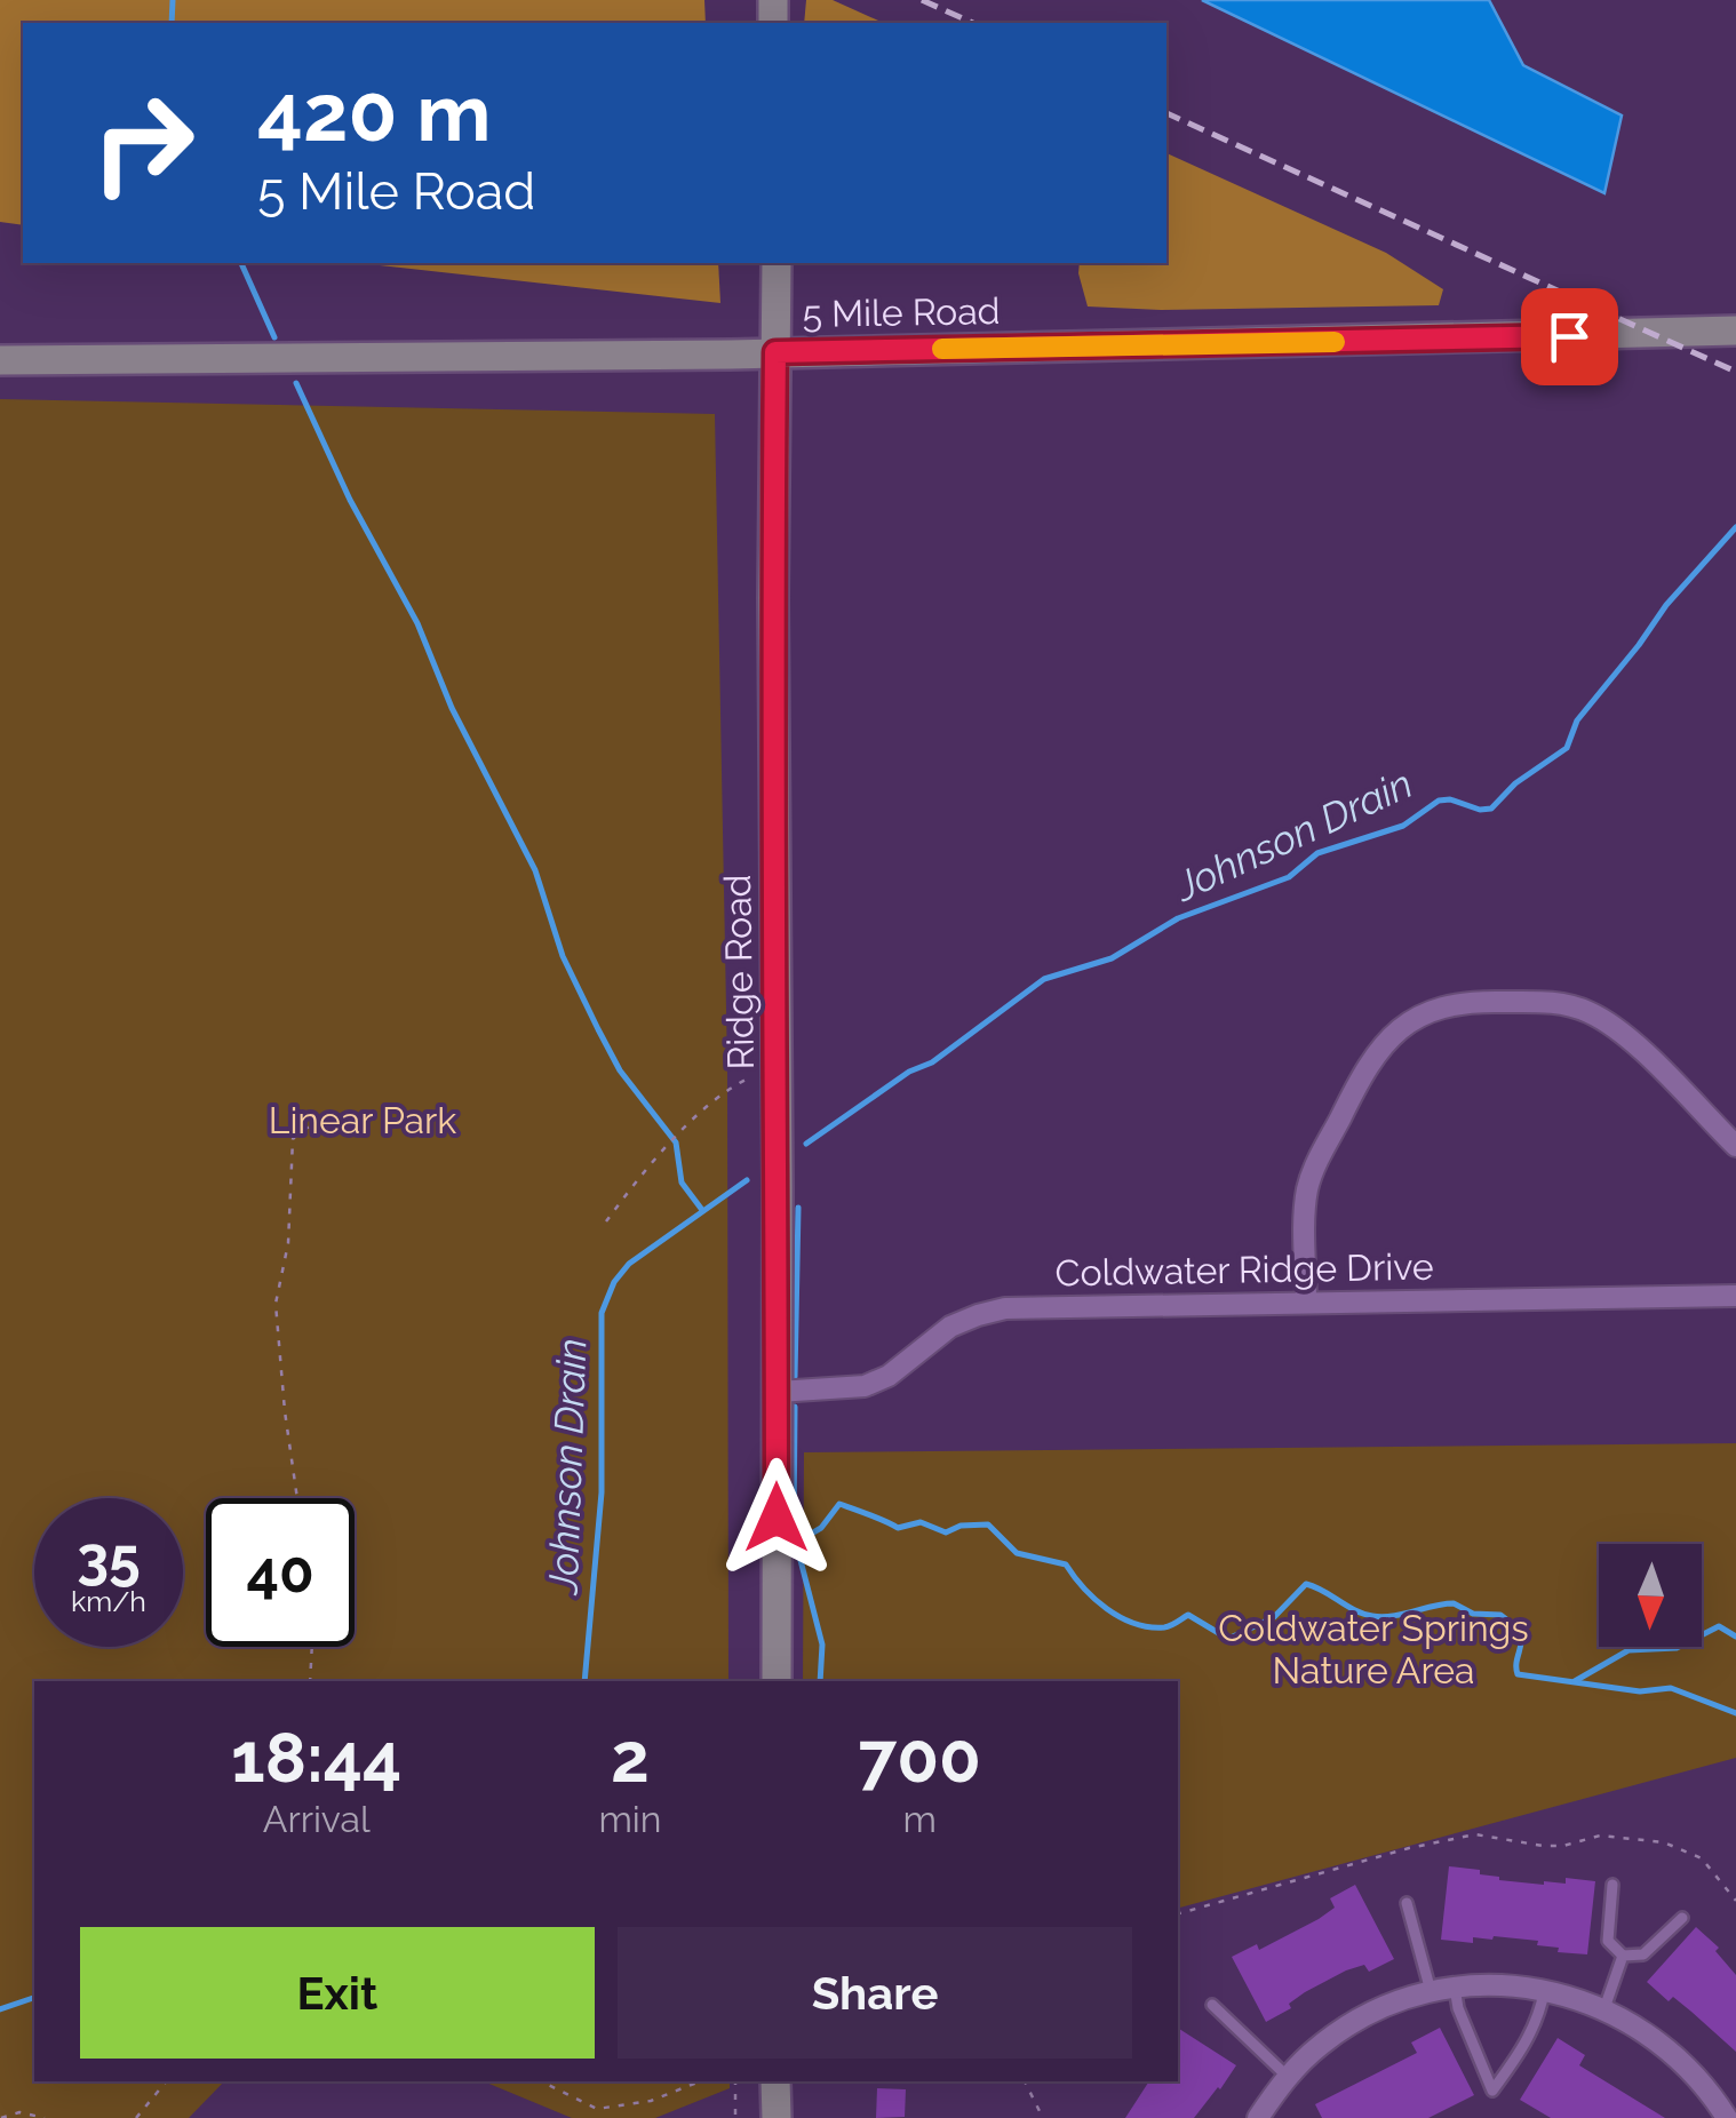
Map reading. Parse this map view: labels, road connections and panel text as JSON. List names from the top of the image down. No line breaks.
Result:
{"streets":{"street":["5 Mile Road","Ridge Road","Coldwater Ridge Drive"]},"crossings":[["5 Mile Road","Ridge Road"],["Ridge Road","Coldwater Ridge Drive"]],"water":["Johnson Drain"],"parks":["Linear Park","Coldwater Springs Nature Area"],"north":"bottom","page":{"turn":["420 m","5 Mile Road"],"speed":"35 km/h","limit":"40","eta":["18:44","Arrival","2","min","700","m"],"buttons":["Exit","Share"]}}
